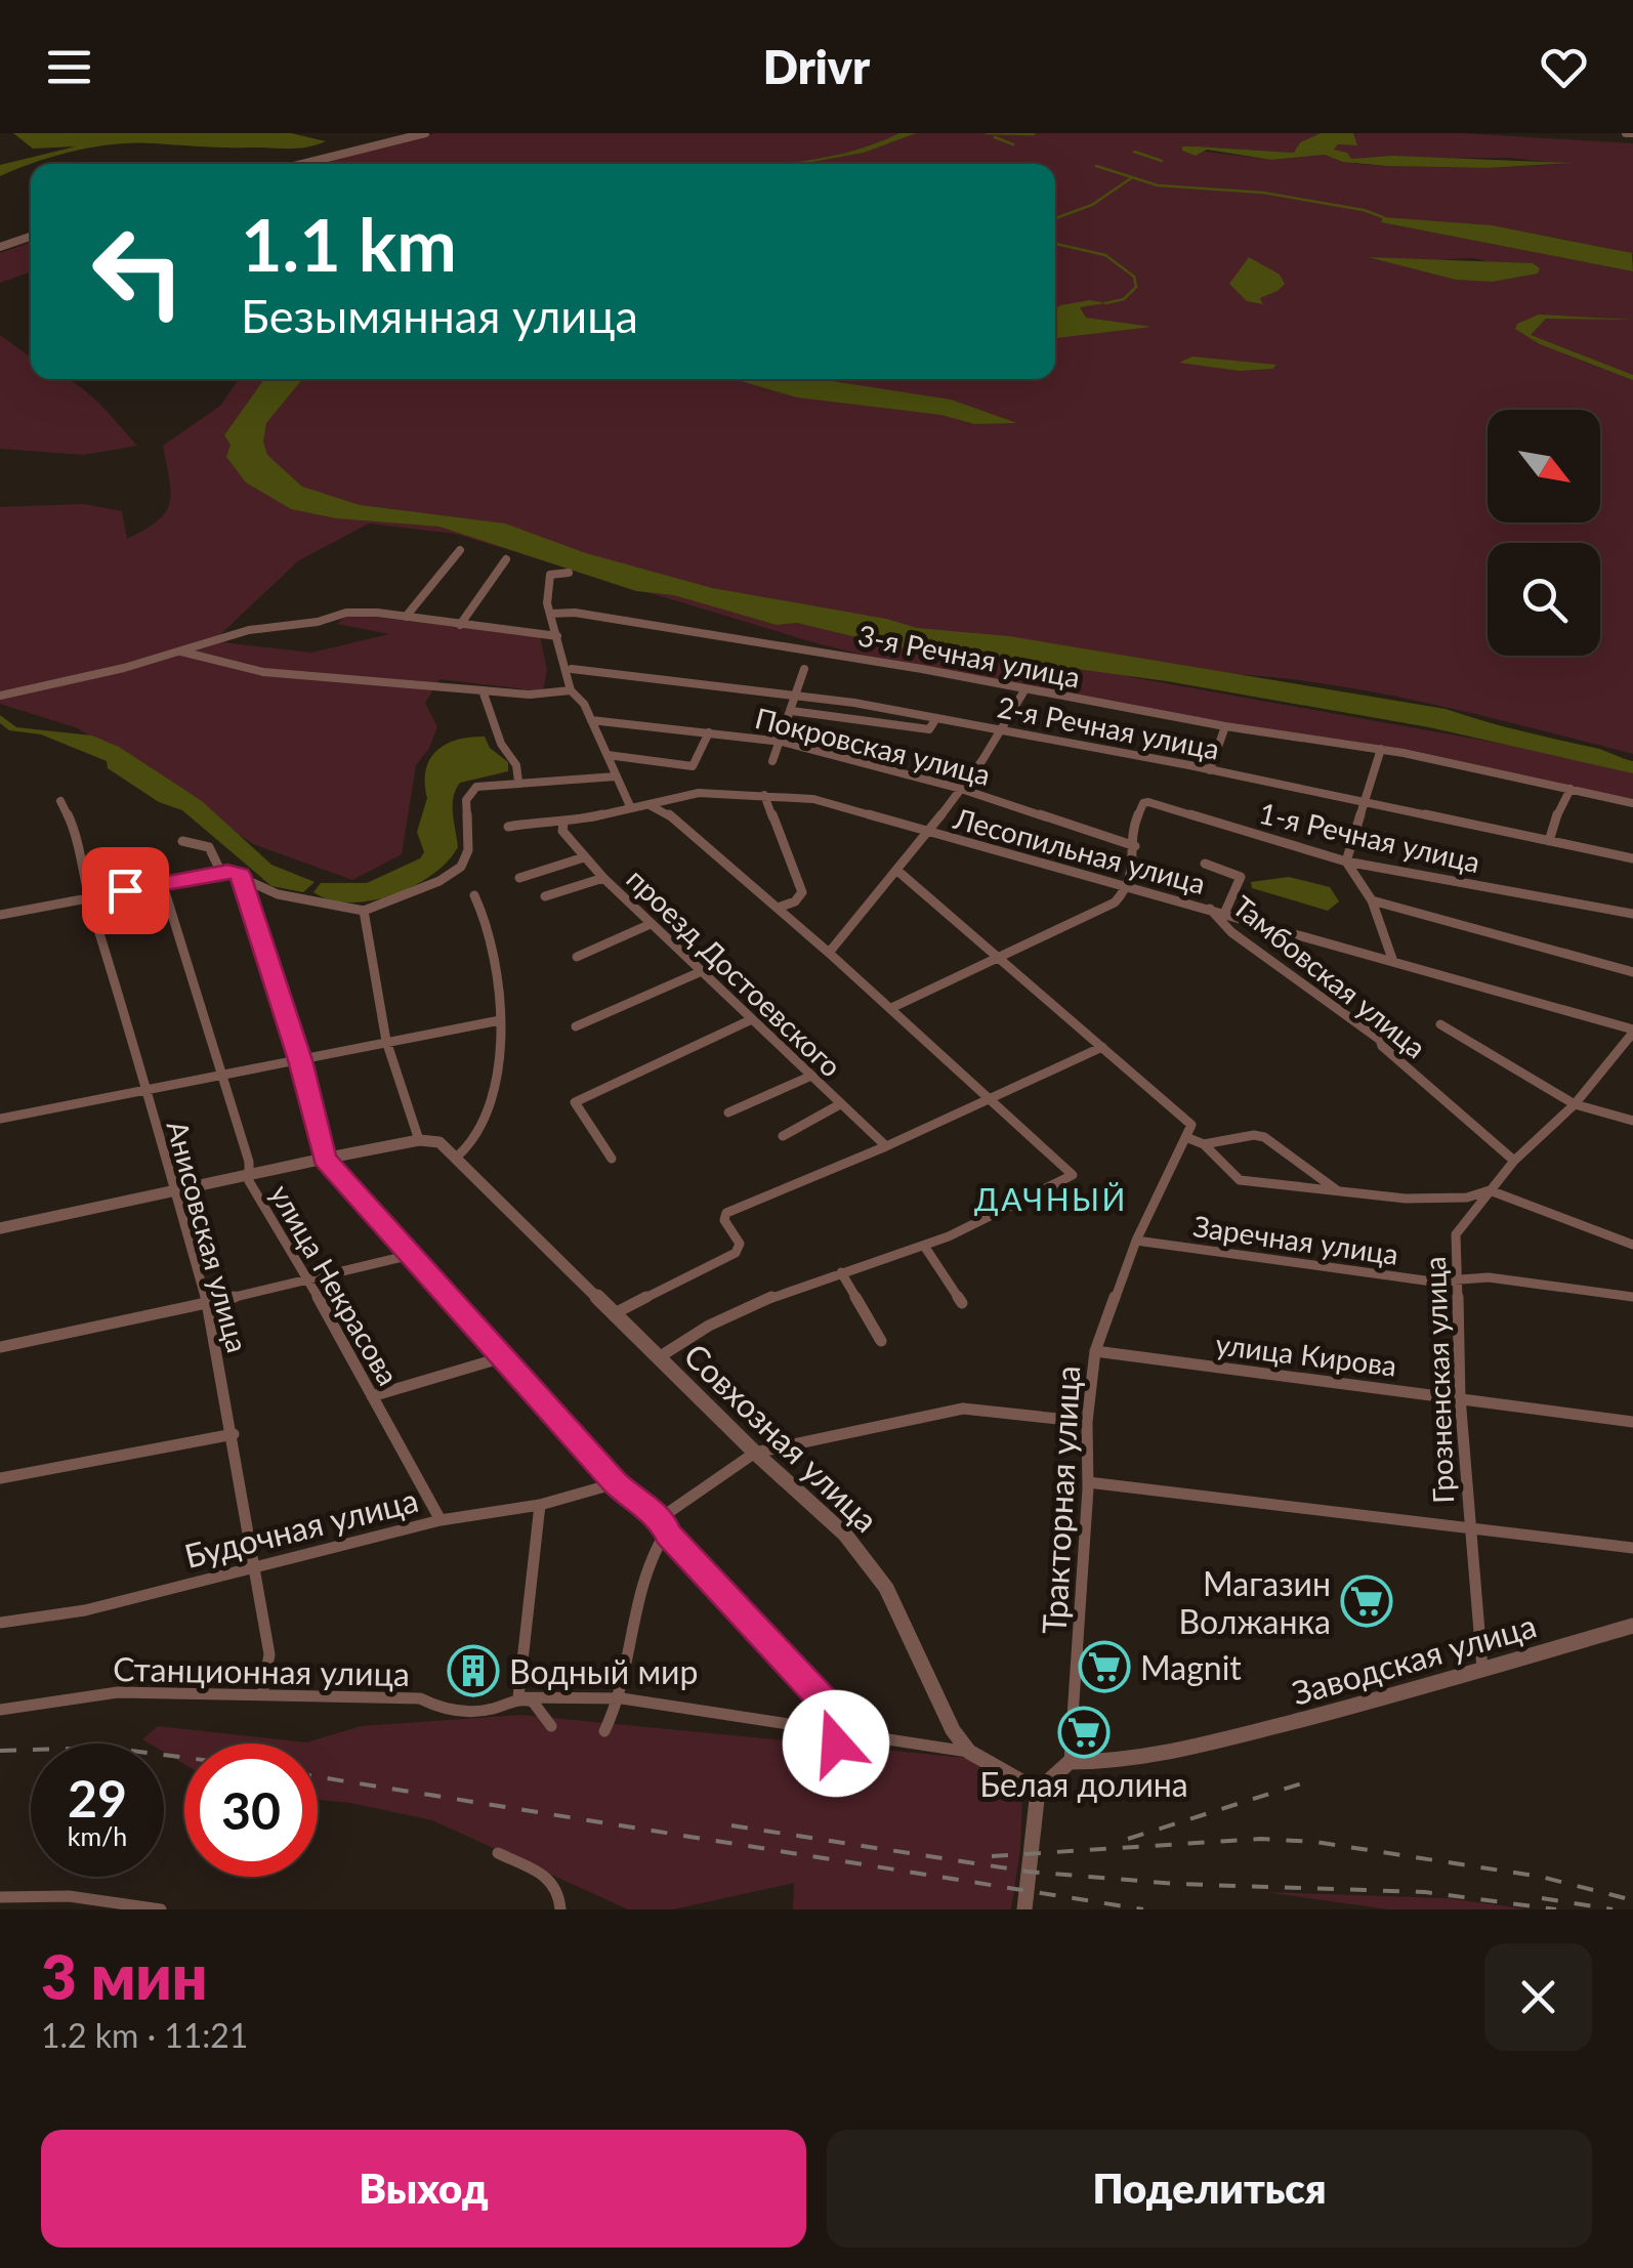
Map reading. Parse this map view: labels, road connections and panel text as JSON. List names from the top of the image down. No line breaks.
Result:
{"streets":{"street":["3-я Речная улица","2-я Речная улица","Покровская улица","1-я Речная улица","Лесопильная улица","проезд Достоевского","Тамбовская улица","Анисовская улица","Заречная улица","улица Некрасова","улица Кирова","Грозненская улица","Совхозная улица","Тракторная улица","Будочная улица","Заводская улица","Станционная улица"]},"crossings":[["Покровская улица","1-я Речная улица"],["Лесопильная улица","проезд Достоевского"],["Лесопильная улица","Тамбовская улица"],["Лесопильная улица","Грозненская улица"],["Тамбовская улица","Грозненская улица"],["Анисовская улица","Будочная улица"],["Анисовская улица","Станционная улица"],["Заречная улица","Грозненская улица"],["Заречная улица","Тракторная улица"],["улица Некрасова","Будочная улица"],["улица Кирова","Грозненская улица"],["улица Кирова","Тракторная улица"],["Грозненская улица","Заводская улица"],["Совхозная улица","Станционная улица"],["Тракторная улица","Заводская улица"]],"districts":["ДАЧНЫЙ"],"places":{"supermarket":["Магазин Волжанка","Magnit","Белая долина"],"building":["Водный мир"]},"north":"bottom right","page":{"header":"Drivr","turn":["1.1 km","Безымянная улица"],"speed":"29 km/h","limit":"30","heading":["3 мин","1.2 km · 11:21"],"buttons":["Выход","Поделиться"]}}
